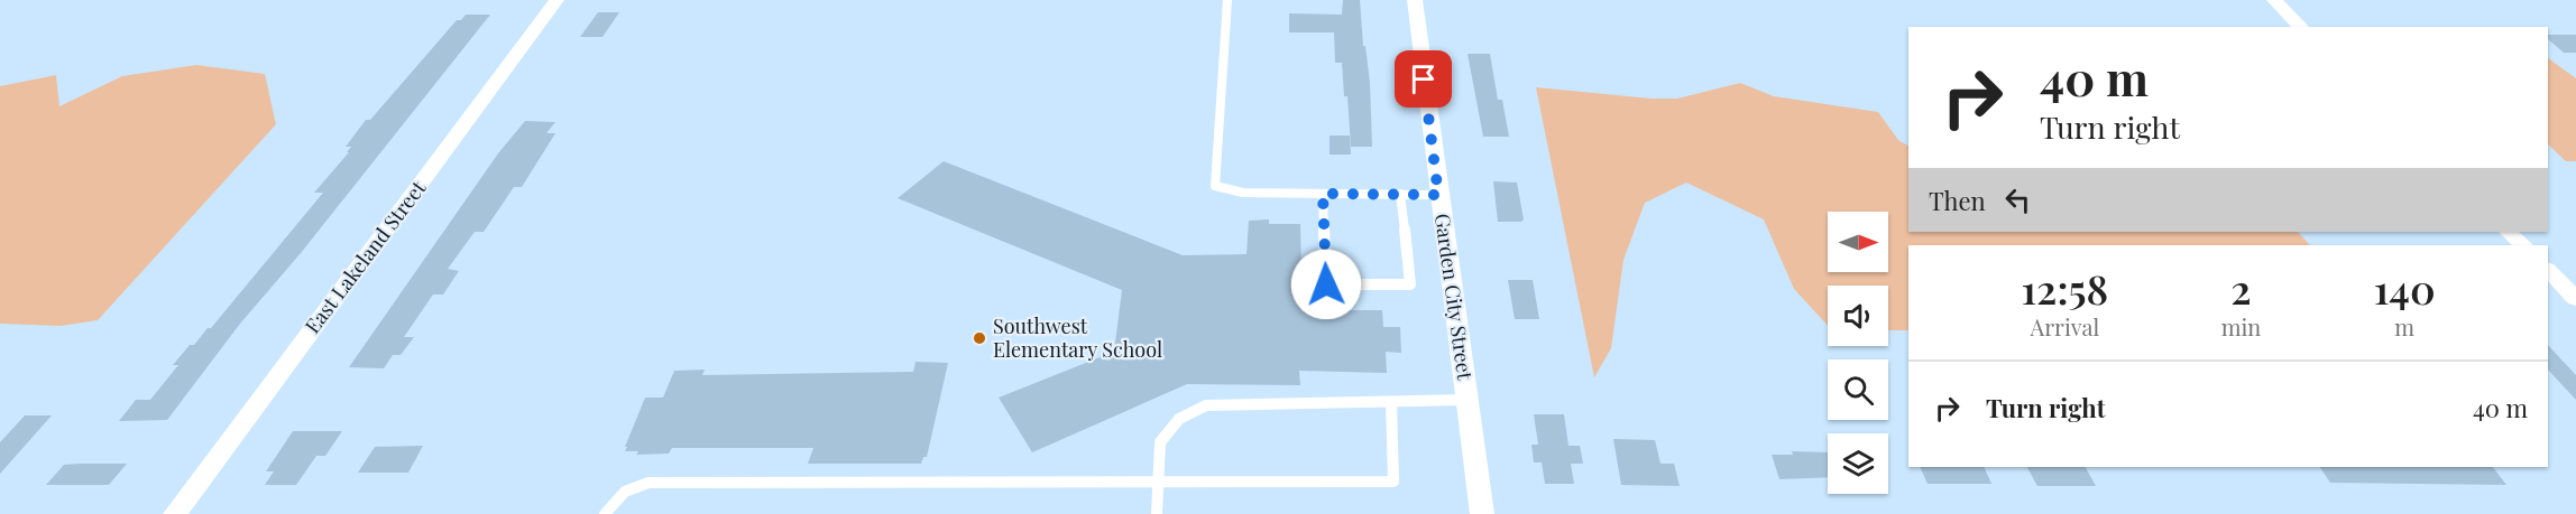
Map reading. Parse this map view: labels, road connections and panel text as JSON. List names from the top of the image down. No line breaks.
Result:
{"streets":{"street":["East Lakeland Street","Garden City Street"]},"places":["Southwest Elementary School"],"north":"right","page":{"turn":["40 m","Turn right"],"then":"Then","eta":["12:58","Arrival","2","min","140","m"],"list":[{"name":"Turn right","value":"40 m"}]}}
